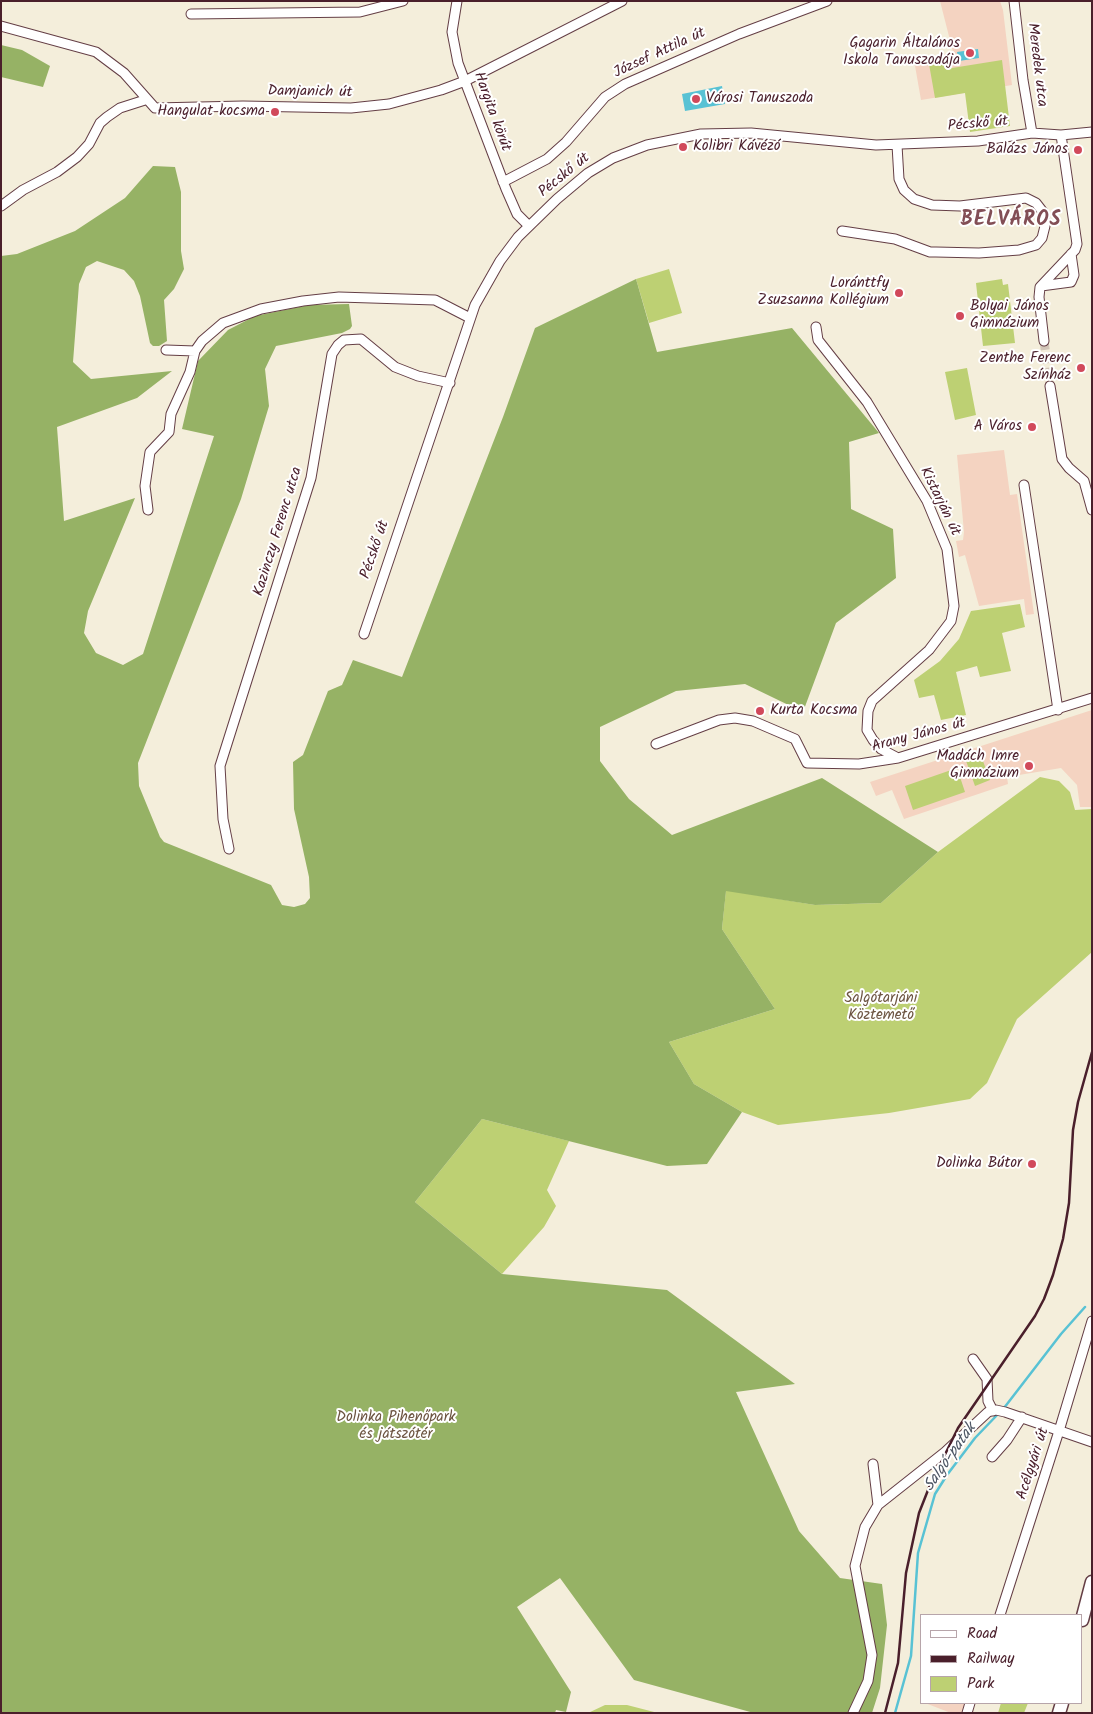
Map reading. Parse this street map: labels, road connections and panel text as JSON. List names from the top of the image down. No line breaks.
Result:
{"streets":{"street":["József Attila út","Meredek utca","Damjanich út","Hargita körút","Pécskő út","Kistarján út","Kazinczy Ferenc utca","Arany János út","Acélgyári út"]},"crossings":[["József Attila út","Hargita körút"],["Meredek utca","Pécskő út"],["Damjanich út","Hargita körút"],["Hargita körút","Pécskő út"],["Pécskő út","Kazinczy Ferenc utca"],["Kistarján út","Arany János út"]],"districts":["BELVÁROS"],"water":["Salgó-patak"],"parks":["Salgótarjáni Köztemető","Dolinka Pihenőpark és játszótér"],"places":["Gagarin Általános Iskola Tanuszodája","Városi Tanuszoda","Hangulat kocsma","Kolibri Kávézó","Balázs János","Loránttfy Zsuzsanna Kollégium","Bolyai János Gimnázium","Zenthe Ferenc Színház","A Város","Kurta Kocsma","Madách Imre Gimnázium","Dolinka Bútor"],"legend":["Road","Railway","Park"]}
